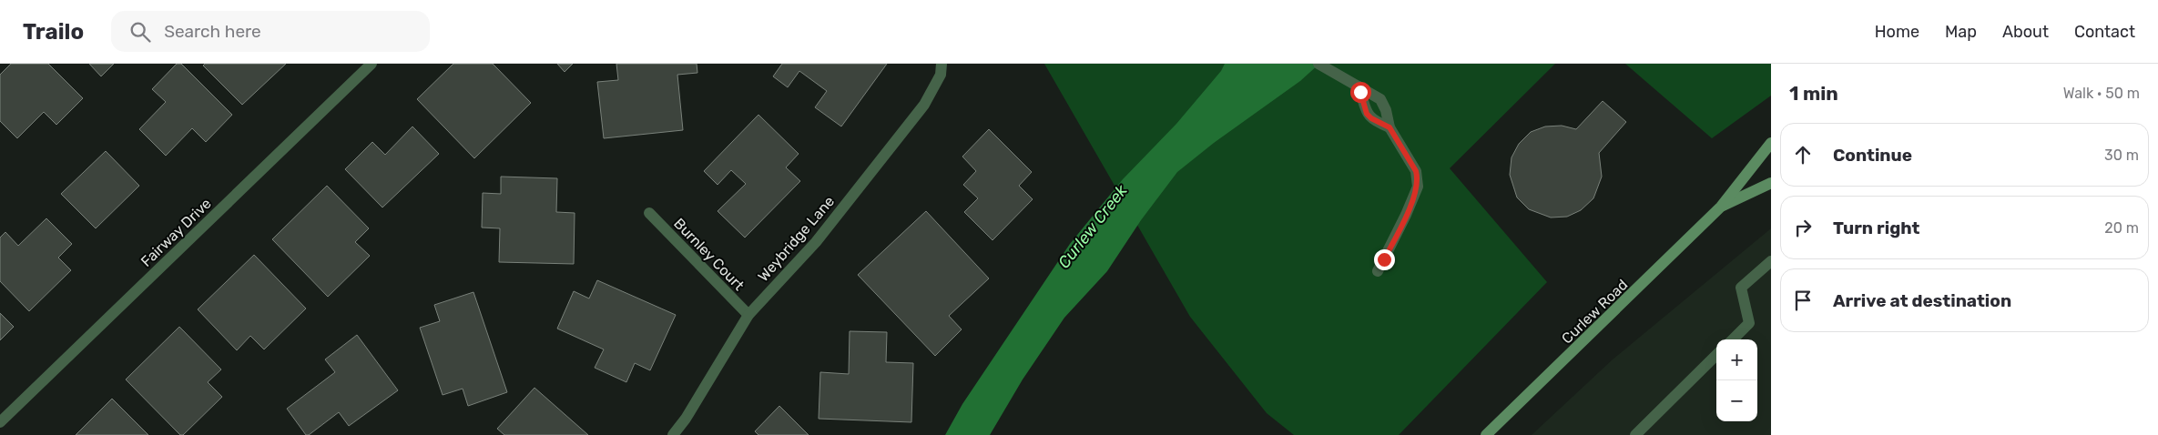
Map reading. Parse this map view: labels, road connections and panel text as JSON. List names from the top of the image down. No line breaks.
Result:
{"streets":{"main road":["Curlew Road"],"street":["Fairway Drive","Weybridge Lane","Burnley Court"]},"crossings":[["Weybridge Lane","Burnley Court"]],"water":["Curlew Creek"],"page":{"header":"Trailo","search":"Search here","nav":["Home","Map","About","Contact"],"heading":["1 min","Walk · 50 m"],"list":[["Continue","30 m"],["Turn right","20 m"],"Arrive at destination"],"map_buttons":["+","−"]}}
